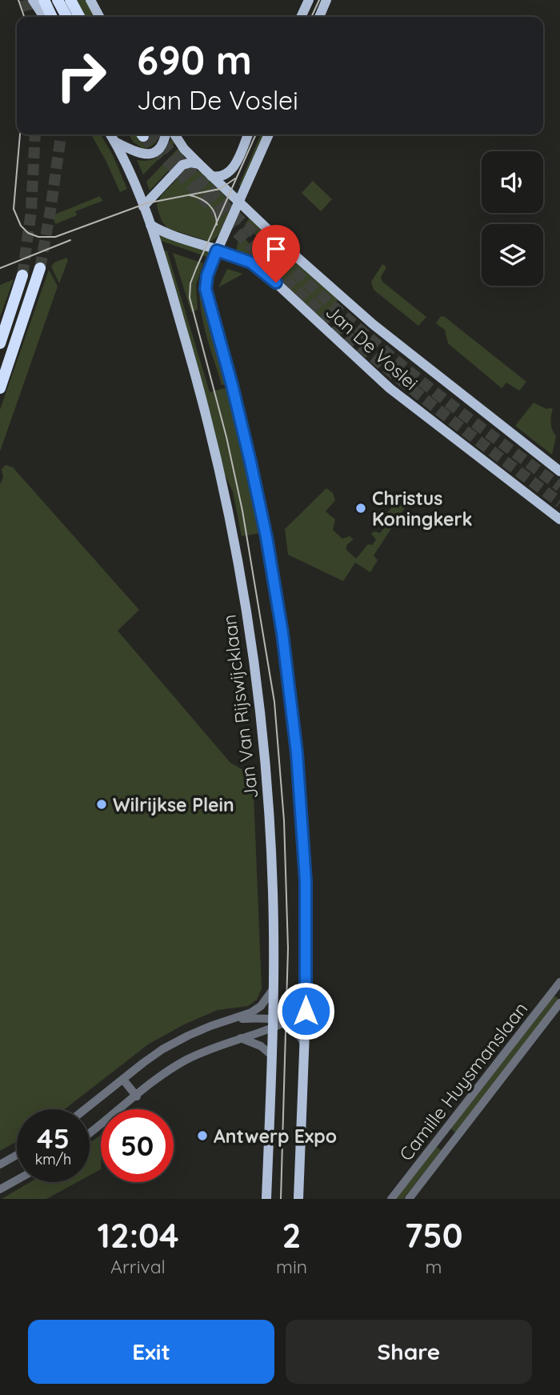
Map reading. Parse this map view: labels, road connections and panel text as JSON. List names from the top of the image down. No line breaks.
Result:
{"streets":{"main road":["Jan De Voslei","Jan Van Rijswijcklaan"],"street":["Camille Huysmanslaan"]},"crossings":[["Jan De Voslei","Jan Van Rijswijcklaan"]],"places":["Christus Koningkerk","Wilrijkse Plein","Antwerp Expo"],"page":{"turn":["690 m","Jan De Voslei"],"speed":"45 km/h","limit":"50","eta":["12:04","Arrival","2","min","750","m"],"buttons":["Exit","Share"]}}
